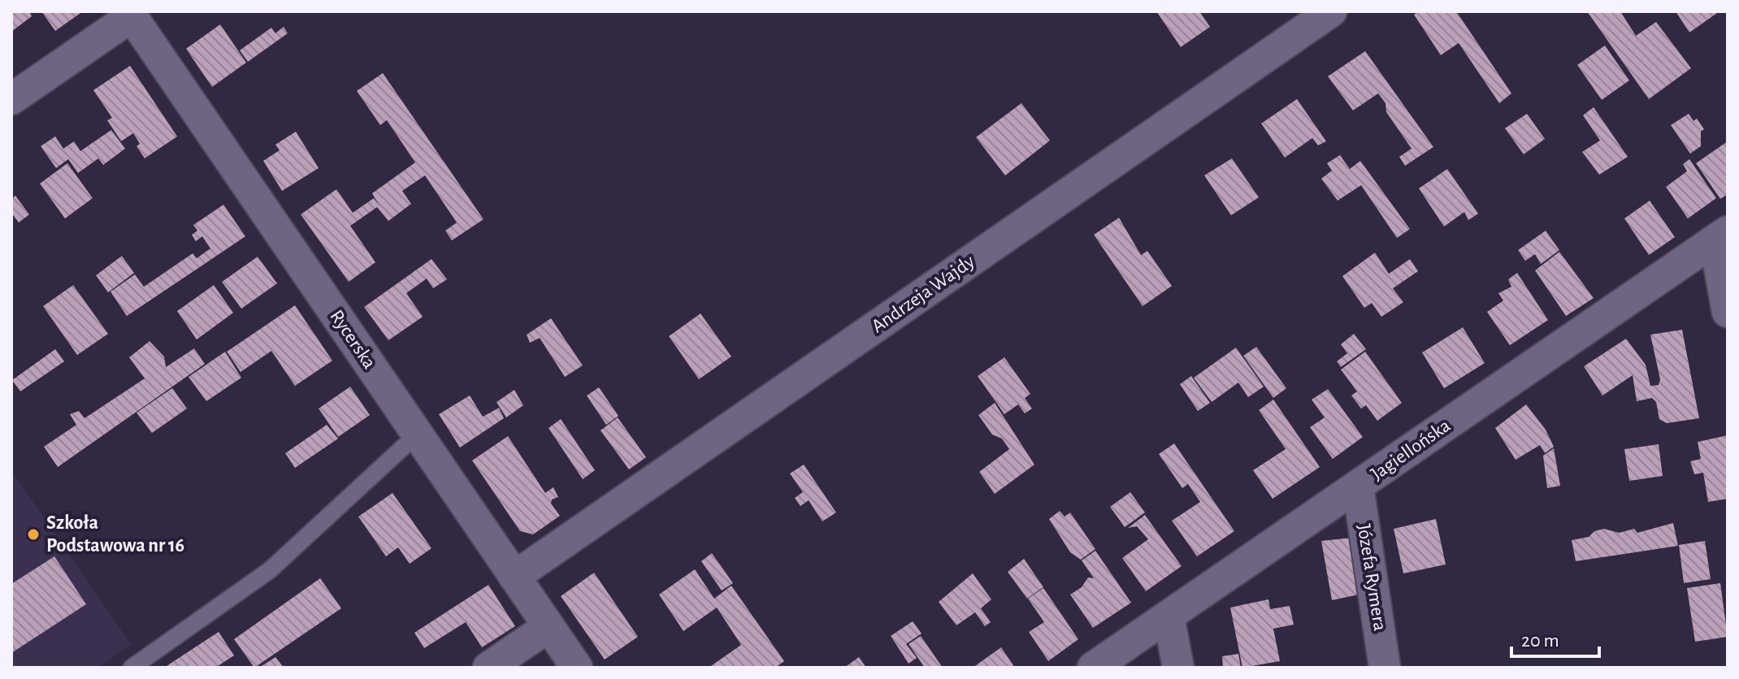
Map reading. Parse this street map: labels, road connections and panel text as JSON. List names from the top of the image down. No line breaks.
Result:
{"streets":{"street":["Andrzeja Wajdy","Rycerska","Jagiellońska","Józefa Rymera"]},"crossings":[["Andrzeja Wajdy","Rycerska"],["Jagiellońska","Józefa Rymera"]],"places":["Szkoła Podstawowa nr 16"],"scale_bar":"20 m"}
